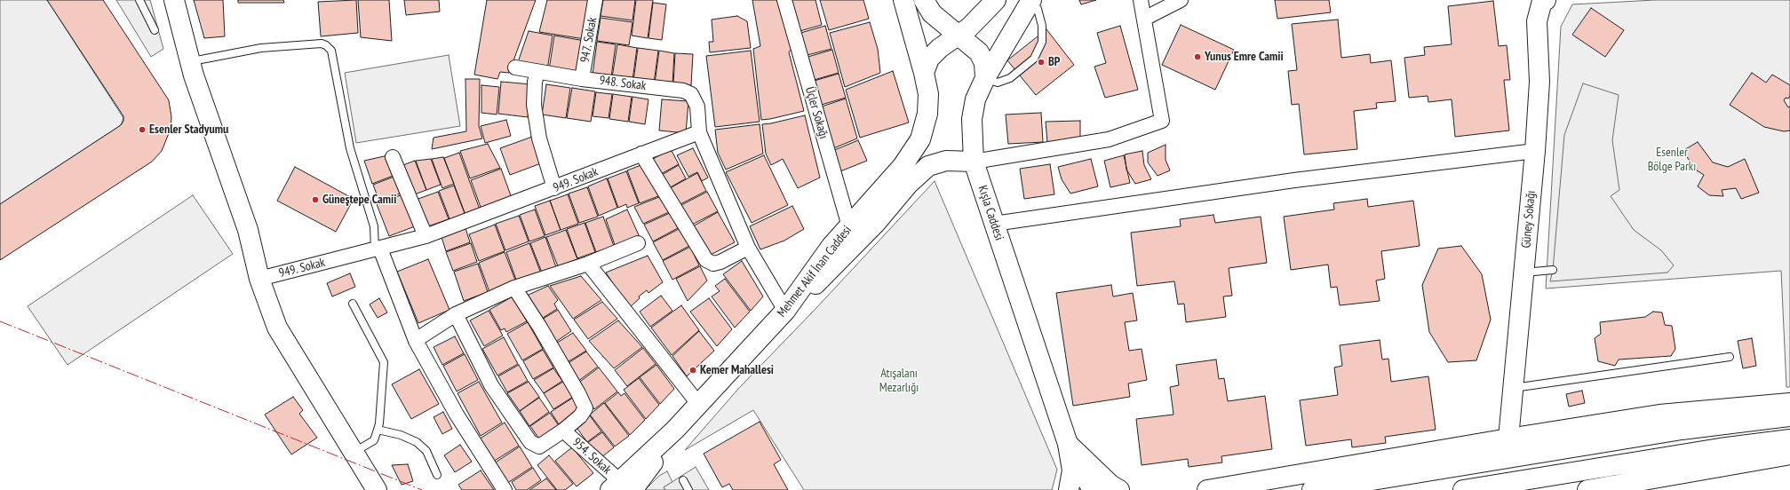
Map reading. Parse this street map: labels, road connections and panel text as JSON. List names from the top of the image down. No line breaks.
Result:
{"streets":{"main road":["Kışla Caddesi","Güney Sokağı","Mehmet Akif İnan Caddesi"],"street":["947. Sokak","948. Sokak","Üçler Sokağı","949. Sokak","954. Sokak"]},"crossings":[["947. Sokak","948. Sokak"],["948. Sokak","949. Sokak"],["Üçler Sokağı","Mehmet Akif İnan Caddesi"],["Mehmet Akif İnan Caddesi","954. Sokak"]],"parks":["Esenler Bölge Parkı","Atışalanı Mezarlığı"],"places":["Yunus Emre Camii","BP","Esenler Stadyumu","Güneştepe Camii","Kemer Mahallesi"]}
